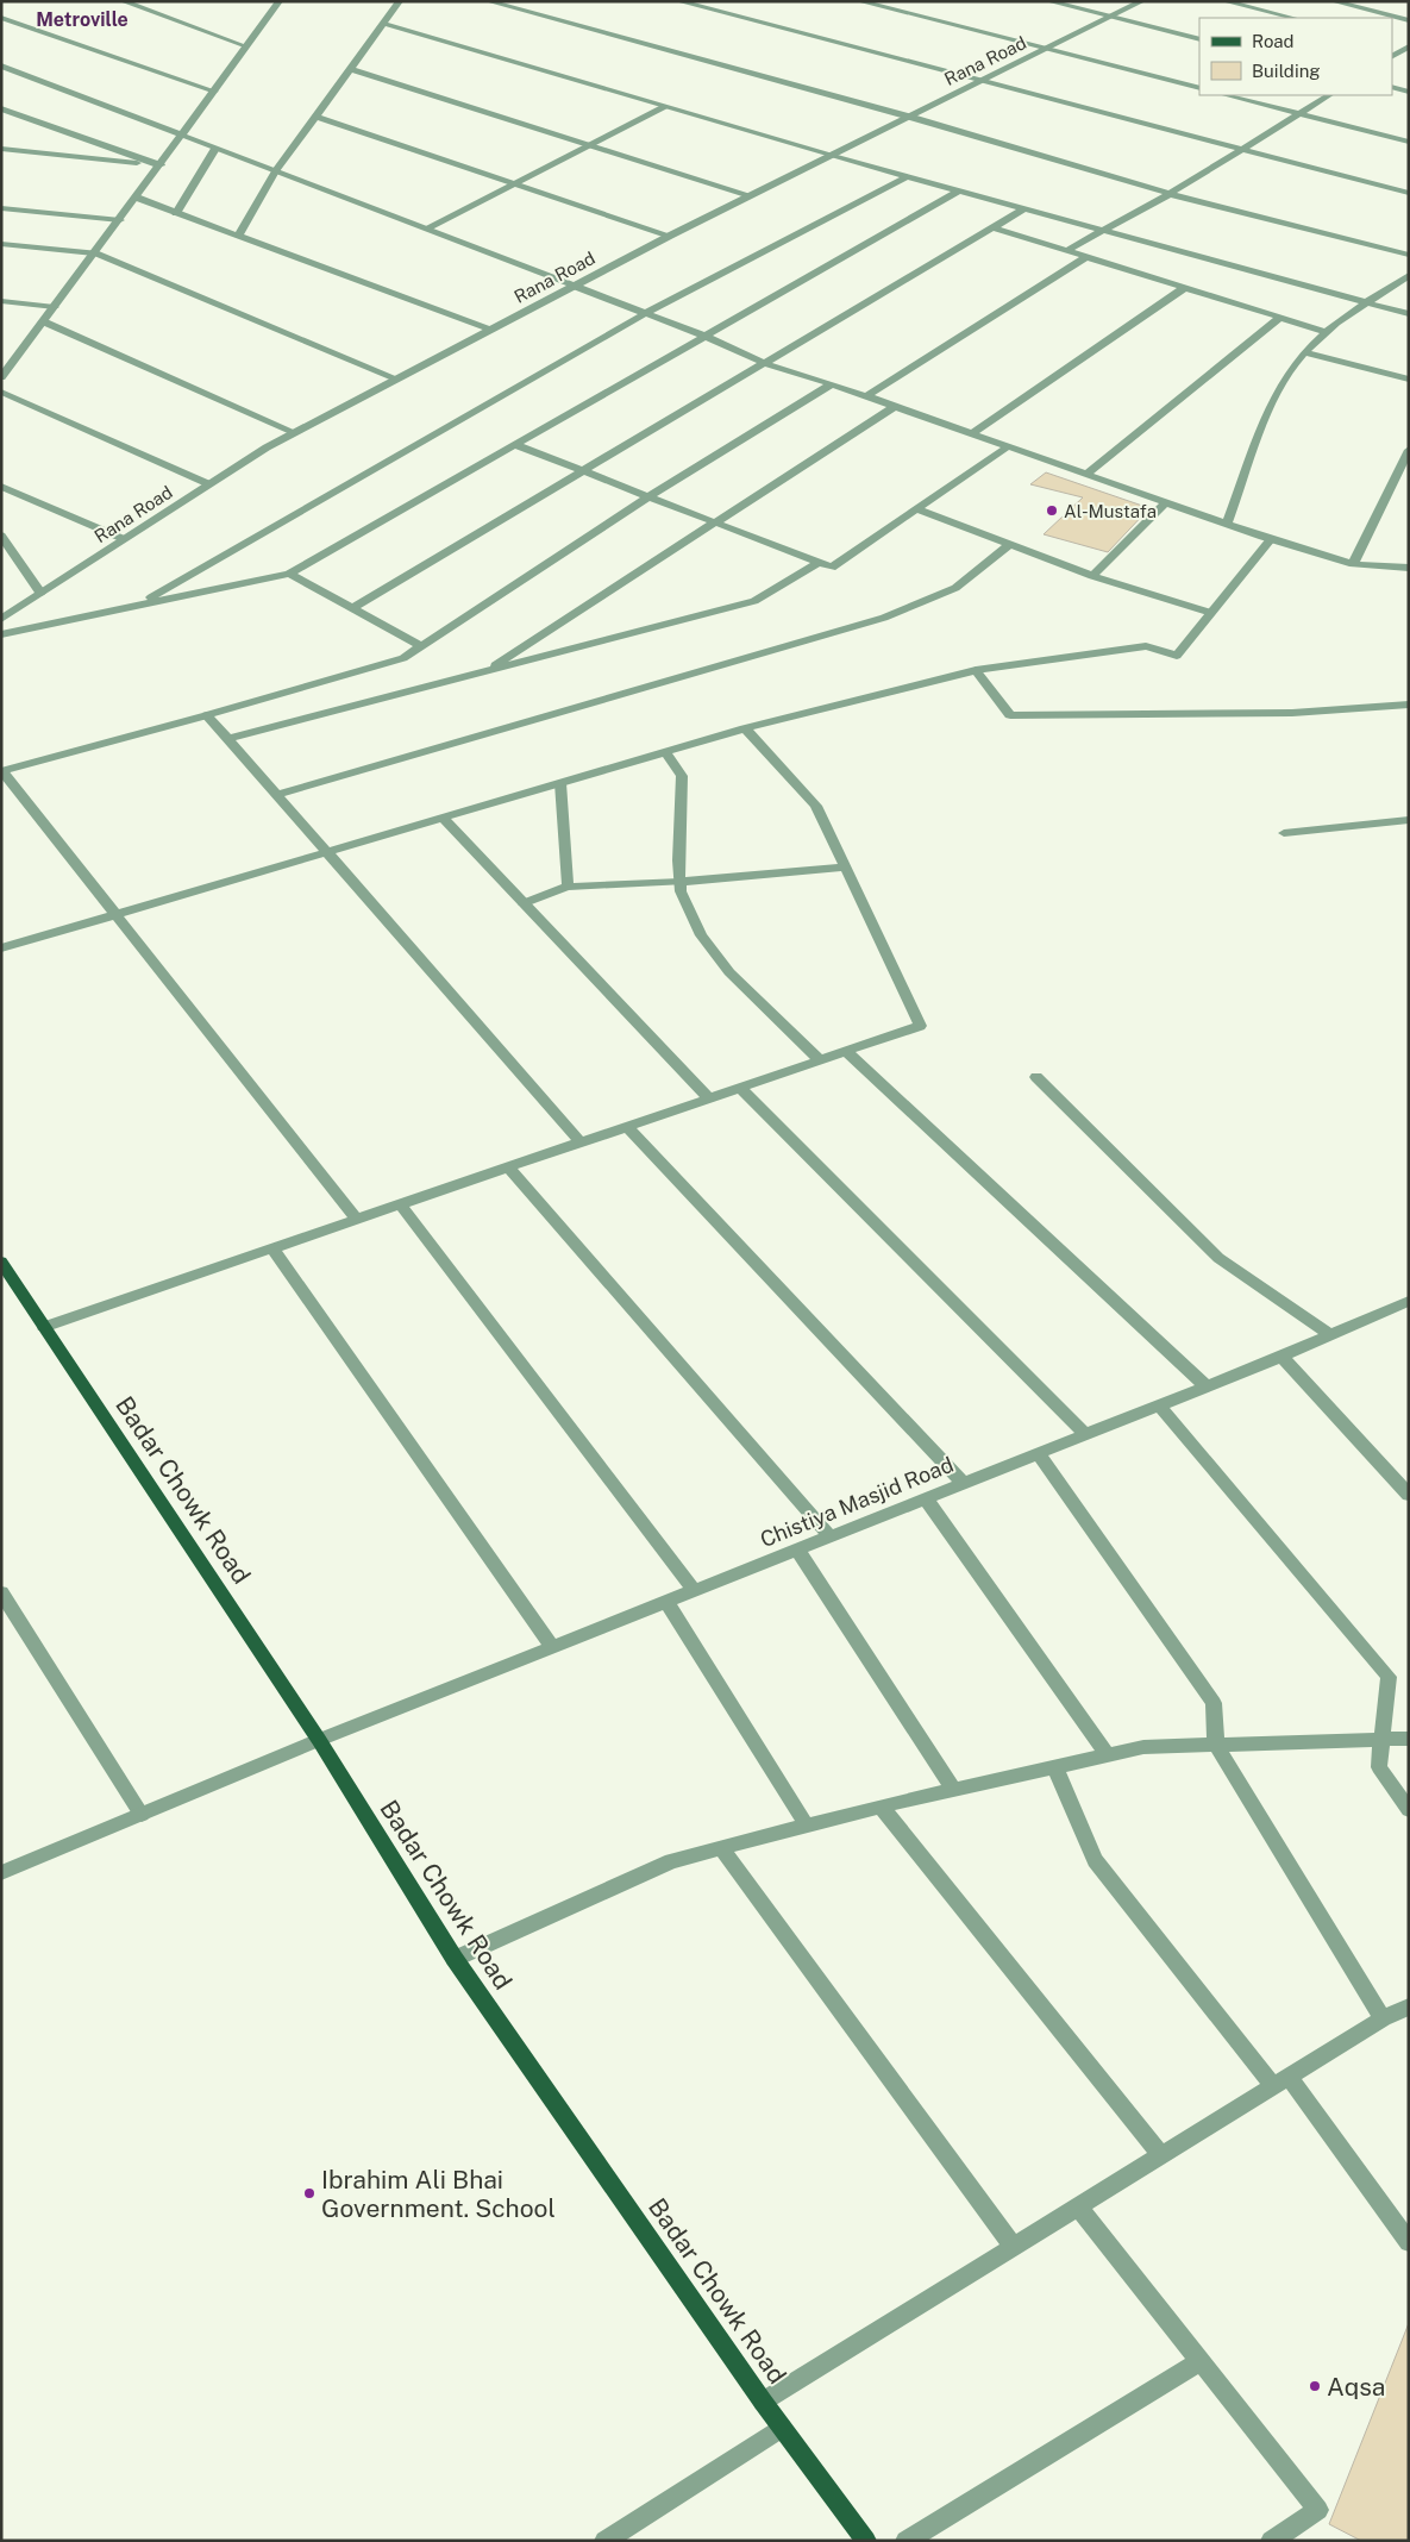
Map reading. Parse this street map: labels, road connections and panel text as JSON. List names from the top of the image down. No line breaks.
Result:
{"streets":{"main road":["Badar Chowk Road"],"street":["Rana Road","Chistiya Masjid Road"]},"crossings":[["Badar Chowk Road","Chistiya Masjid Road"]],"districts":["Metroville"],"places":["Al-Mustafa","Ibrahim Ali Bhai Government. School","Aqsa"],"legend":["Road","Building"]}
